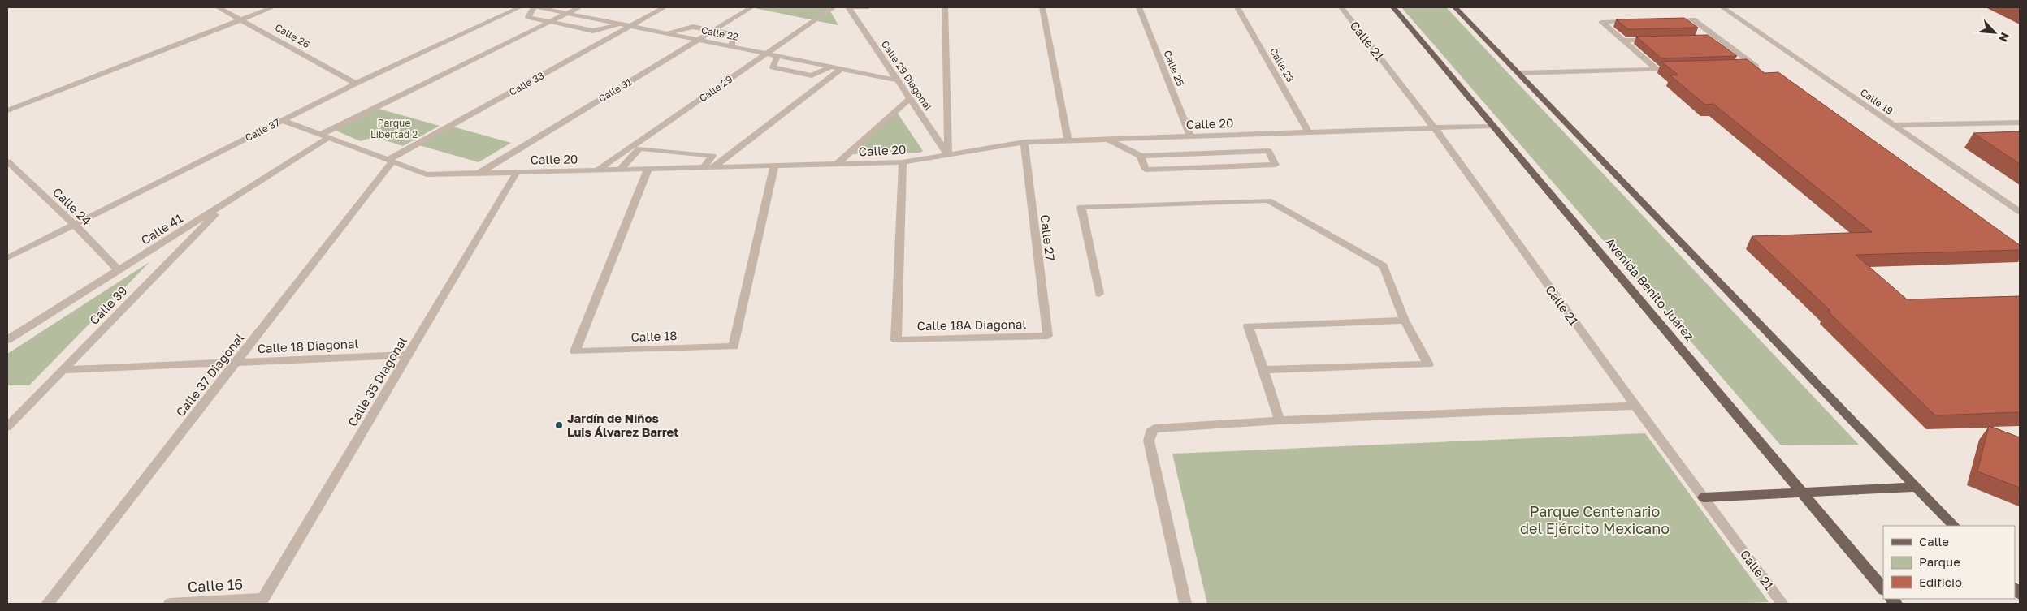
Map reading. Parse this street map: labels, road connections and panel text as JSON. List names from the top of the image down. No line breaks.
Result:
{"streets":{"main road":["Avenida Benito Juárez"],"street":["Calle 22","Calle 26","Calle 21","Calle 23","Calle 25","Calle 29 Diagonal","Calle 33","Calle 29","Calle 31","Calle 19","Calle 20","Calle 37","Calle 24","Calle 41","Calle 27","Calle 39","Calle 18A Diagonal","Calle 18","Calle 18 Diagonal","Calle 37 Diagonal","Calle 35 Diagonal","Calle 16"]},"crossings":[["Calle 22","Calle 29 Diagonal"],["Calle 22","Calle 33"],["Calle 22","Calle 29"],["Calle 22","Calle 31"],["Calle 22","Calle 41"],["Calle 26","Calle 37"],["Calle 21","Calle 20"],["Calle 23","Calle 20"],["Calle 25","Calle 20"],["Calle 29 Diagonal","Calle 20"],["Calle 33","Calle 20"],["Calle 33","Calle 37 Diagonal"],["Calle 29","Calle 20"],["Calle 31","Calle 20"],["Calle 20","Calle 37"],["Calle 20","Calle 41"],["Calle 20","Calle 27"],["Calle 20","Avenida Benito Juárez"],["Calle 20","Calle 18A Diagonal"],["Calle 20","Calle 18"],["Calle 20","Calle 37 Diagonal"],["Calle 20","Calle 35 Diagonal"],["Calle 37","Calle 24"],["Calle 24","Calle 41"],["Calle 41","Calle 39"],["Calle 27","Calle 18A Diagonal"],["Calle 39","Calle 18 Diagonal"],["Calle 18 Diagonal","Calle 37 Diagonal"],["Calle 18 Diagonal","Calle 35 Diagonal"],["Calle 35 Diagonal","Calle 16"]],"parks":["Parque Libertad 2","Parque Centenario del Ejército Mexicano"],"places":["Jardín de Niños Luis Álvarez Barret"],"legend":["Calle","Parque","Edificio"],"north":"bottom right"}
